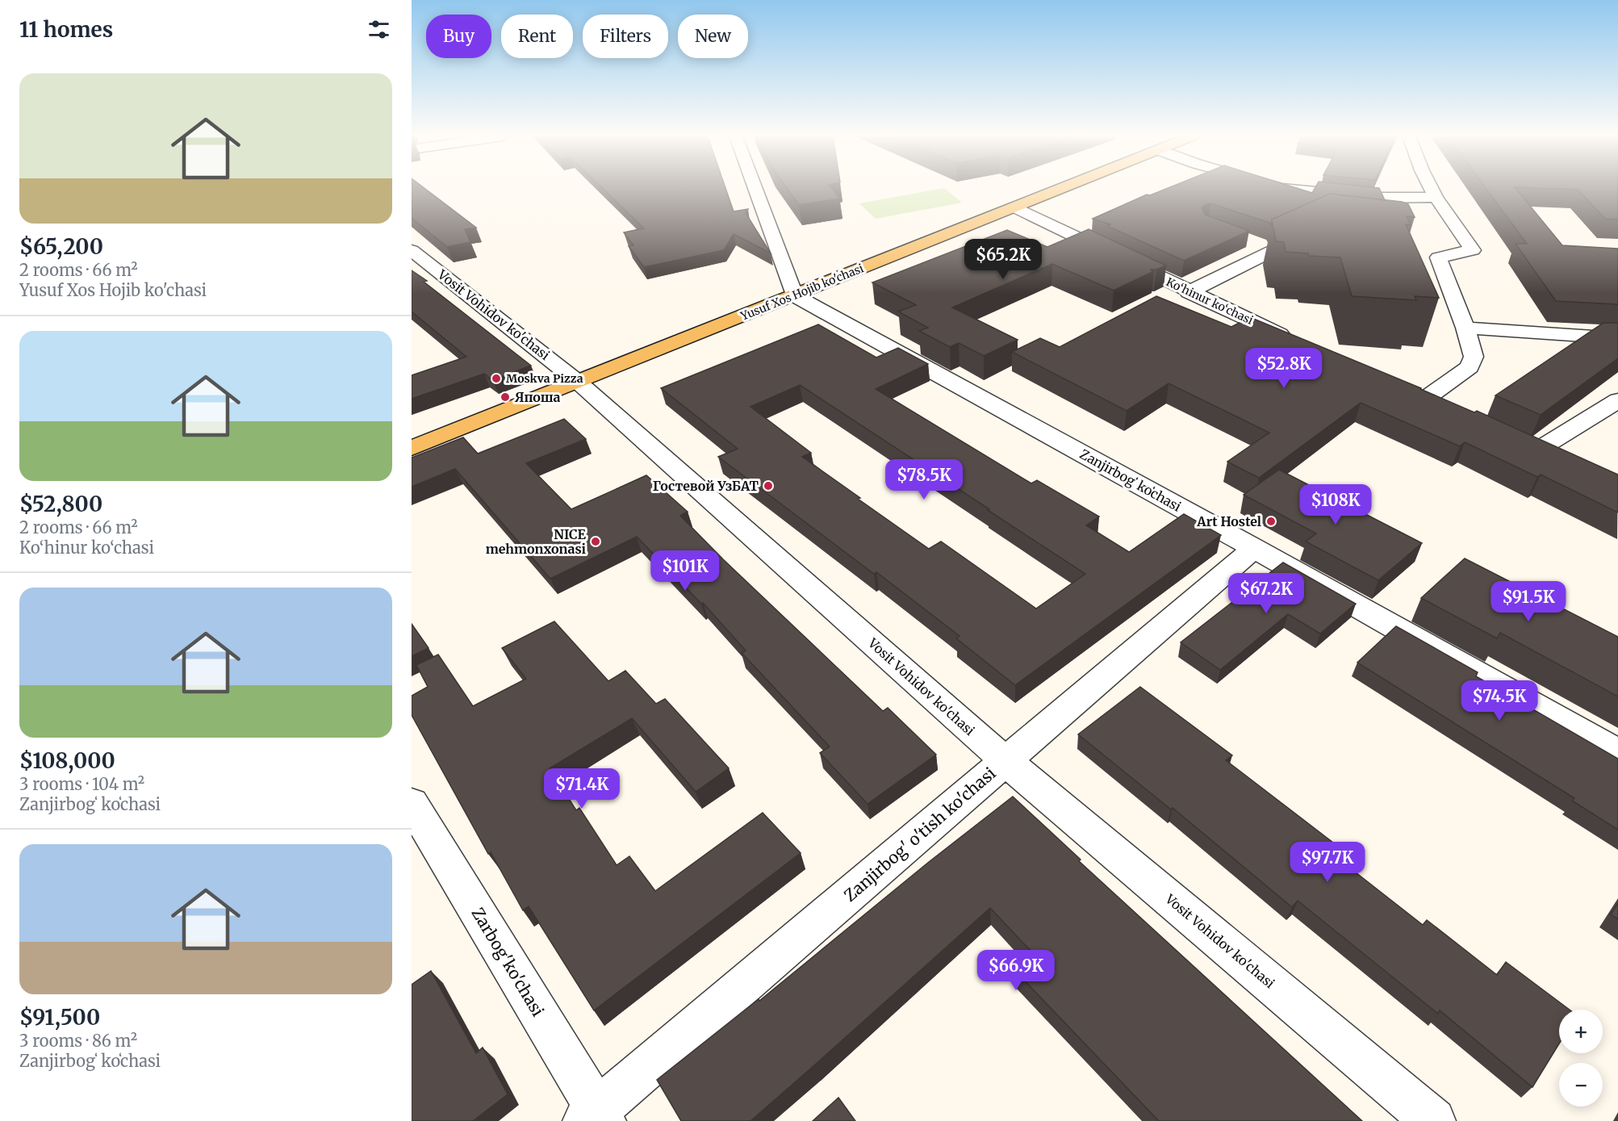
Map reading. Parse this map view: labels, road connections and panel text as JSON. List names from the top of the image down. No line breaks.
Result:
{"streets":{"main road":["Yusuf Xos Hojib ko'chasi"],"street":["Ko‘hinur ko‘chasi","Vosit Vohidov ko'chasi","Zanjirbogʻ koʻchasi","Zanjirbog' o'tish ko'chasi","Zarbog'ko'chasi"]},"crossings":[["Yusuf Xos Hojib ko'chasi","Ko‘hinur ko‘chasi"],["Yusuf Xos Hojib ko'chasi","Vosit Vohidov ko'chasi"],["Yusuf Xos Hojib ko'chasi","Zanjirbogʻ koʻchasi"],["Vosit Vohidov ko'chasi","Zanjirbog' o'tish ko'chasi"],["Zanjirbogʻ koʻchasi","Zanjirbog' o'tish ko'chasi"],["Zanjirbog' o'tish ko'chasi","Zarbog'ko'chasi"]],"places":["Moskva Pizza","Япоша","Гостевой УзБАТ","Art Hostel","NICE mehmonxonasi"],"page":{"heading":"11 homes","chip":["Buy","Rent","Filters","New"],"list":[{"name":"$65,200","note":"2 rooms · 66 m² · Yusuf Xos Hojib ko'chasi"},{"name":"$52,800","note":"2 rooms · 66 m² · Ko‘hinur ko‘chasi"},{"name":"$108,000","note":"3 rooms · 104 m² · Zanjirbogʻ koʻchasi"},{"name":"$91,500","note":"3 rooms · 86 m² · Zanjirbogʻ koʻchasi"}],"price":["$65.2K","$52.8K","$78.5K","$108K","$101K","$67.2K","$91.5K","$74.5K","$71.4K","$97.7K","$66.9K"],"map_buttons":["+","−"]}}
